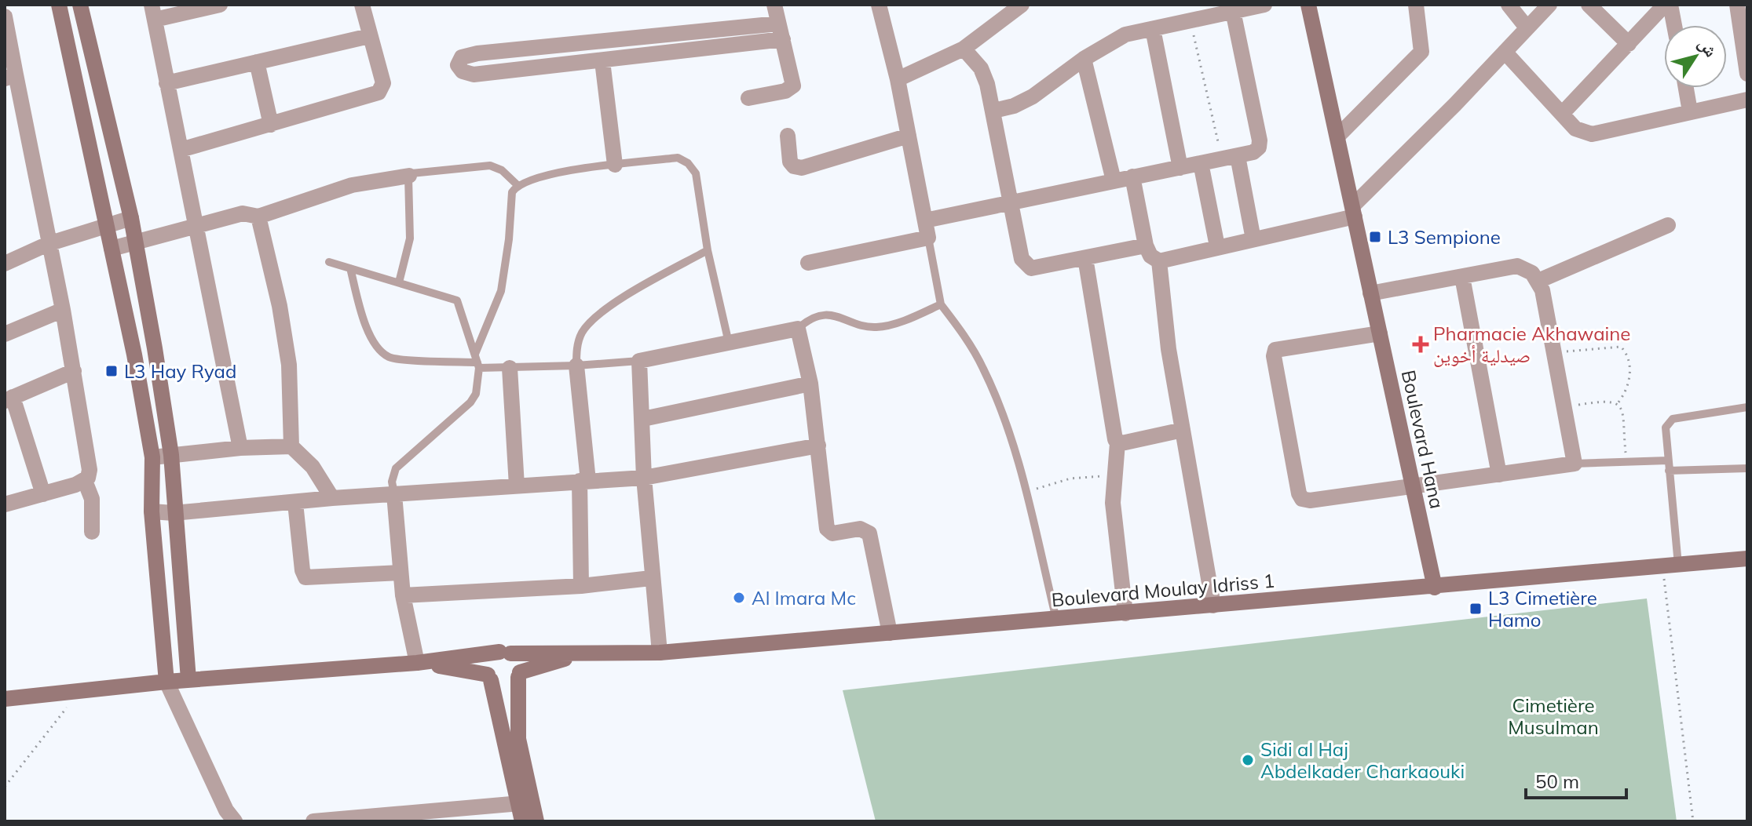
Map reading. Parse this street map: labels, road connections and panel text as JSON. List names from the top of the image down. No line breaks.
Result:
{"streets":{"main road":["Boulevard Hana","Boulevard Moulay Idriss 1"]},"crossings":[["Boulevard Hana","Boulevard Moulay Idriss 1"]],"parks":["Cimetière Musulman"],"places":{"transit":["L3 Sempione","L3 Hay Ryad","L3 Cimetière Hamo"],"health":["Pharmacie Akhawaine صيدلية أخوين"],"other":["Al Imara Mc","Sidi al Haj Abdelkader Charkaouki"]},"scale_bar":"50 m","north":"top right"}
